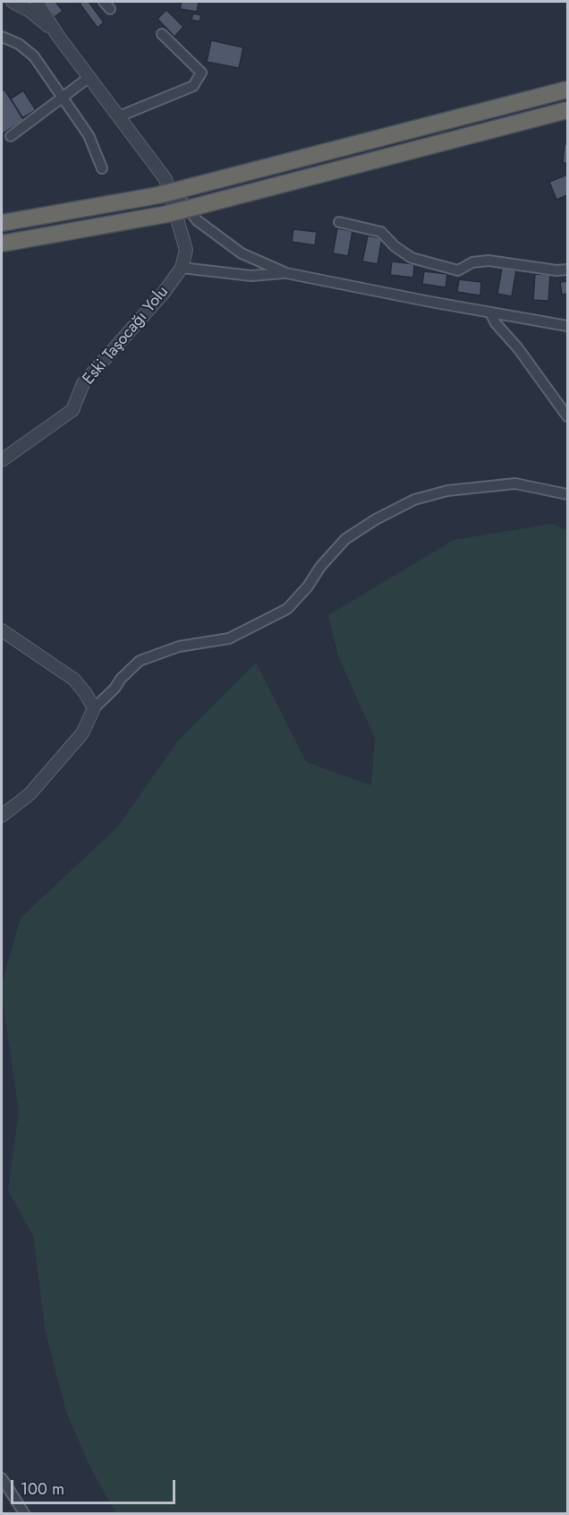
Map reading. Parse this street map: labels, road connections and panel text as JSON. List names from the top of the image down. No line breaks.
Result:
{"streets":{"street":["Eski Taşocağı Yolu"]},"scale_bar":"100 m"}
